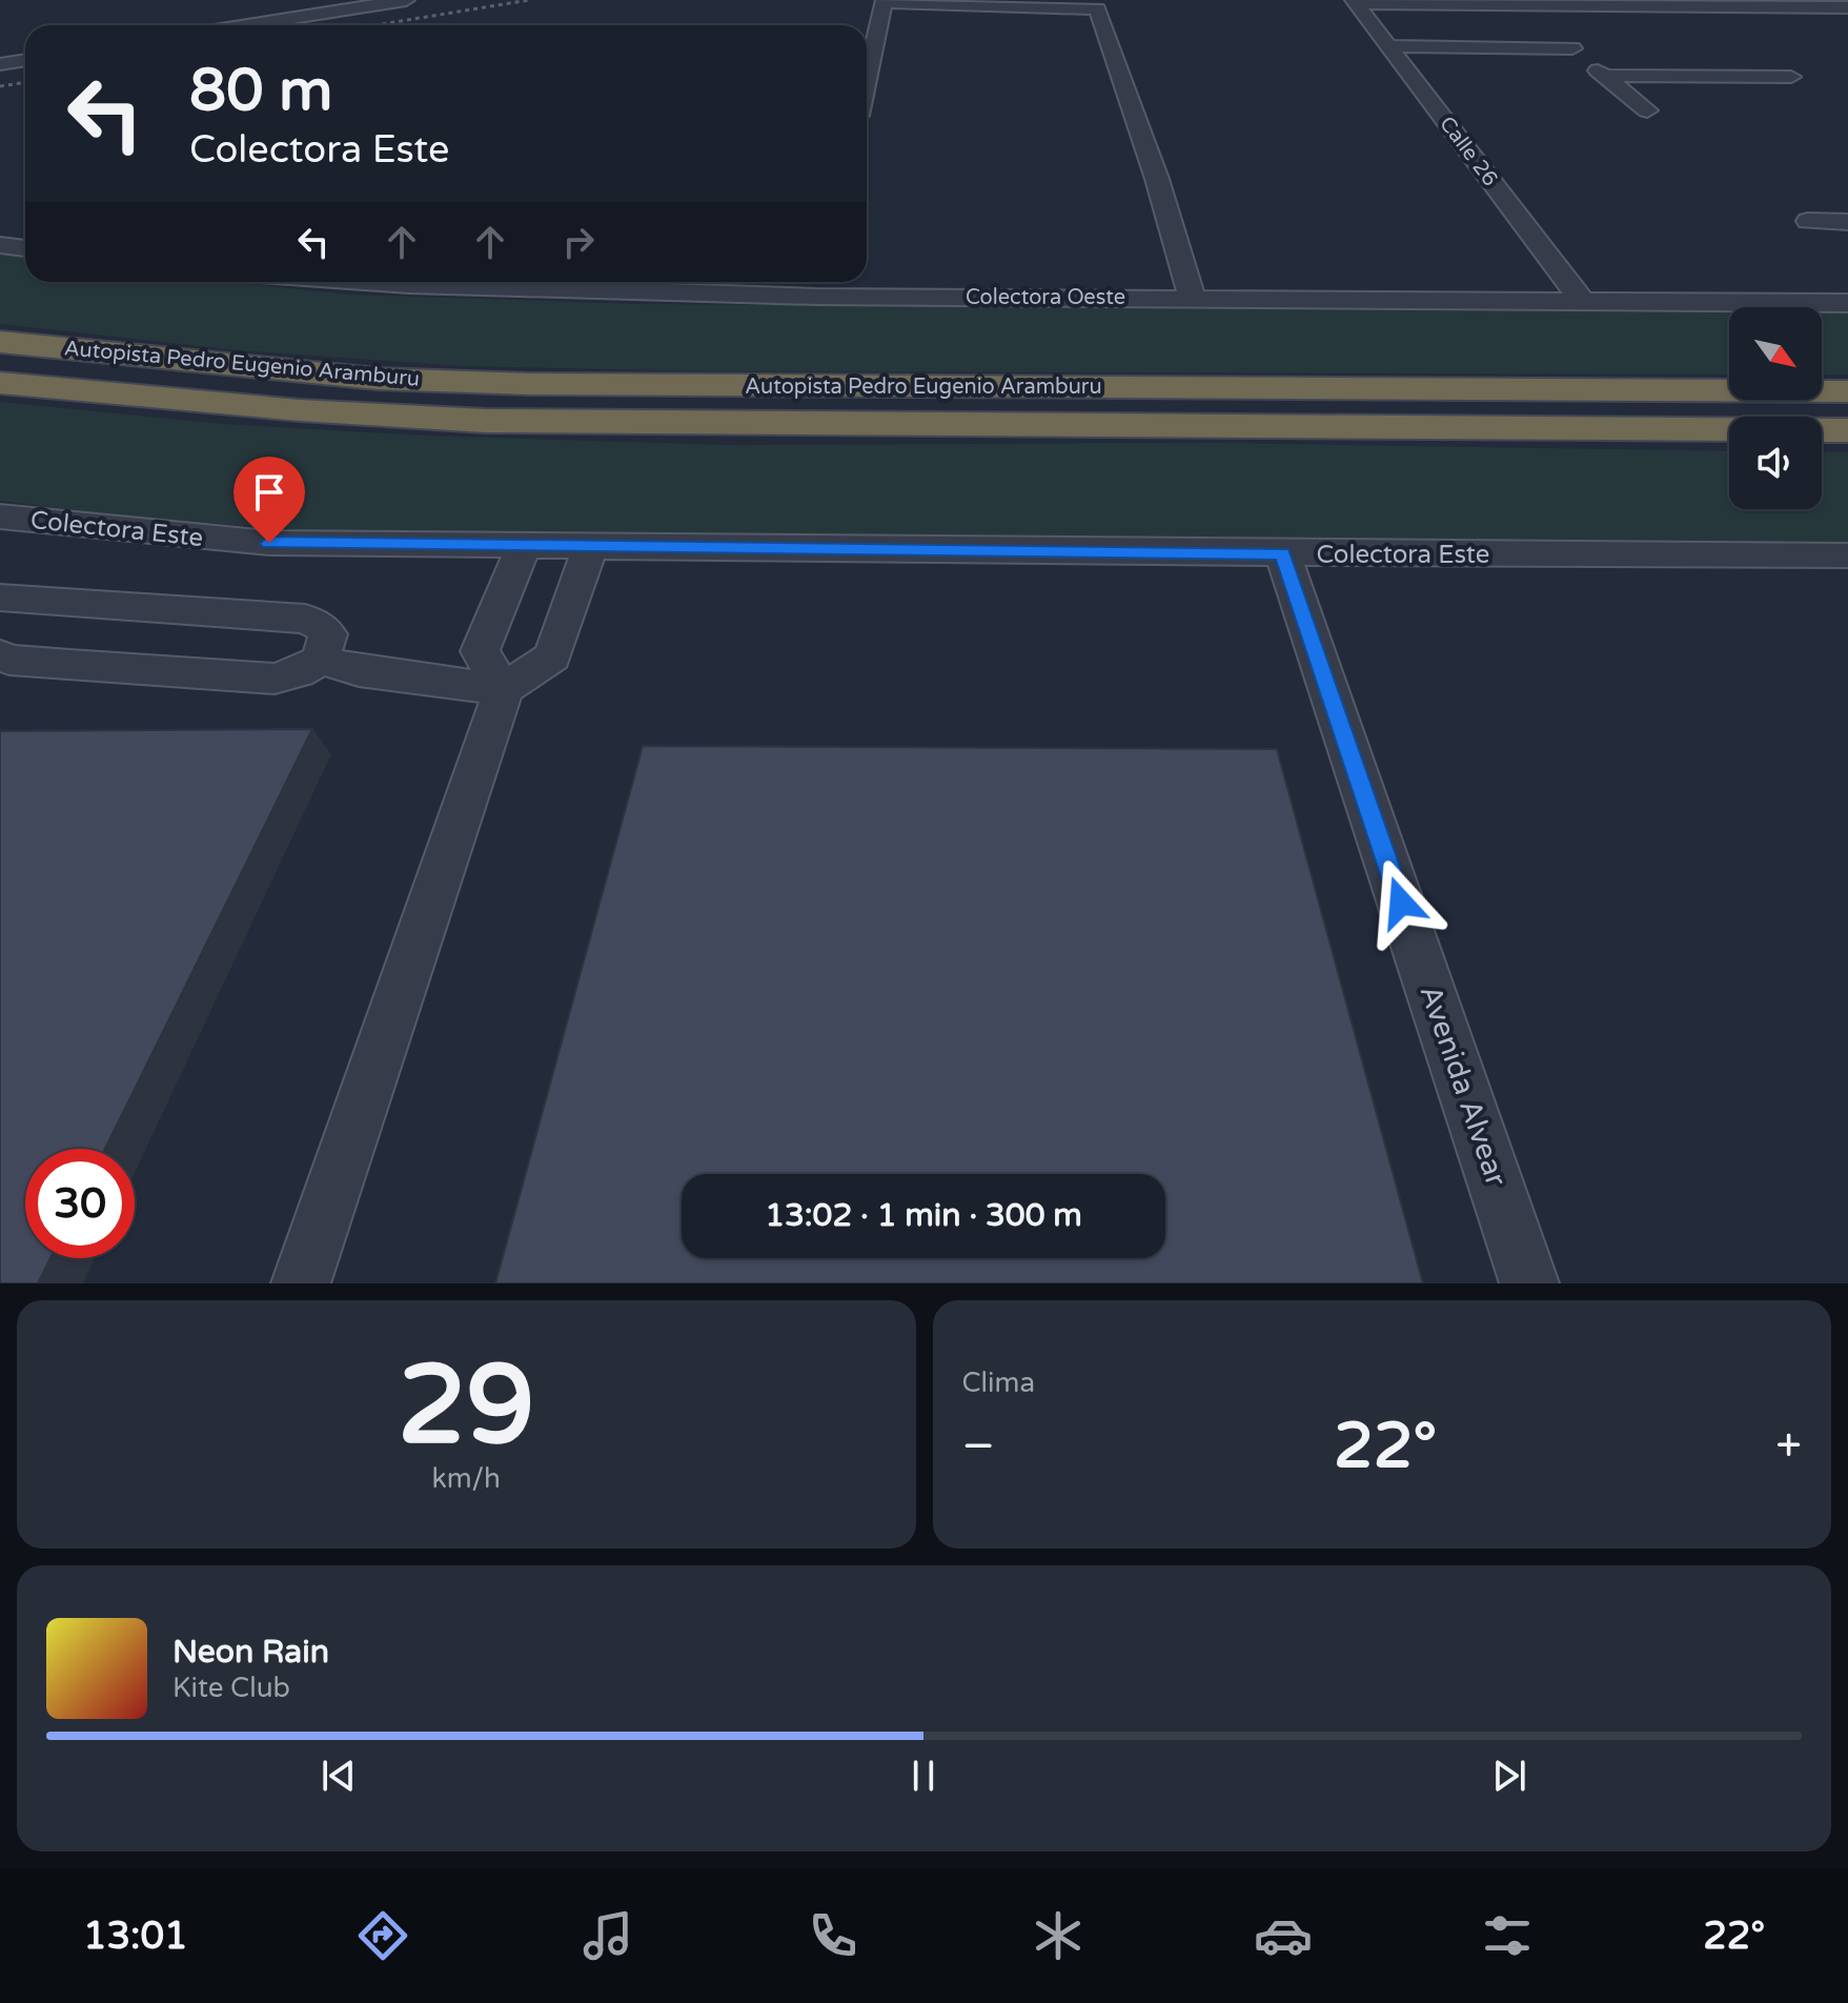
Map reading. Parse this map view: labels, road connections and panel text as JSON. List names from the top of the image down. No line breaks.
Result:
{"streets":{"highway":["Autopista Pedro Eugenio Aramburu"],"street":["Calle 26","Colectora Oeste","Colectora Este","Avenida Alvear"]},"crossings":[["Calle 26","Colectora Oeste"],["Colectora Este","Avenida Alvear"]],"north":"bottom right","page":{"turn":["80 m","Colectora Este"],"limit":"30","trip":"13:02 · 1 min · 300 m","tile":[["29","km/h"],"Clima"],"heat":["−","22°","+"],"song":["Neon Rain","Kite Club"],"tabs":["13:01","22°"]}}
